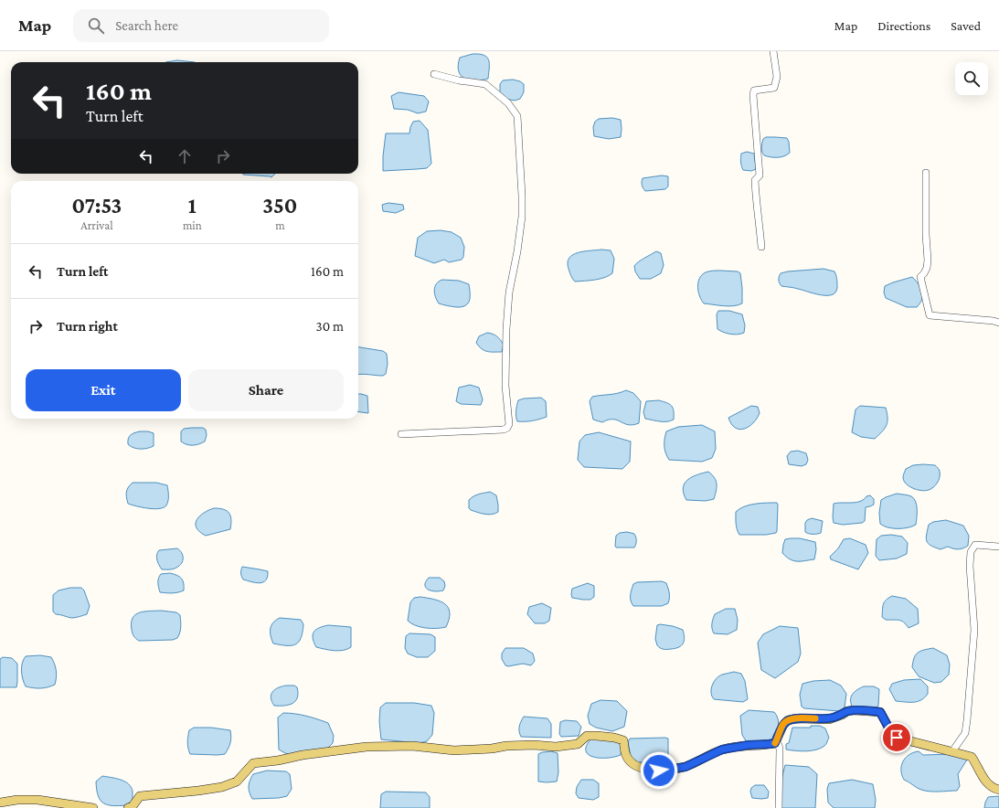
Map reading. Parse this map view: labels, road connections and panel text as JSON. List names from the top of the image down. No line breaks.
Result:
{"page":{"header":"Map","search":"Search here","nav":["Map","Directions","Saved"],"turn":["160 m","Turn left"],"eta":["07:53","Arrival","1","min","350","m"],"list":[{"name":"Turn left","value":"160 m"},{"name":"Turn right","value":"30 m"}],"buttons":["Exit","Share"]}}
